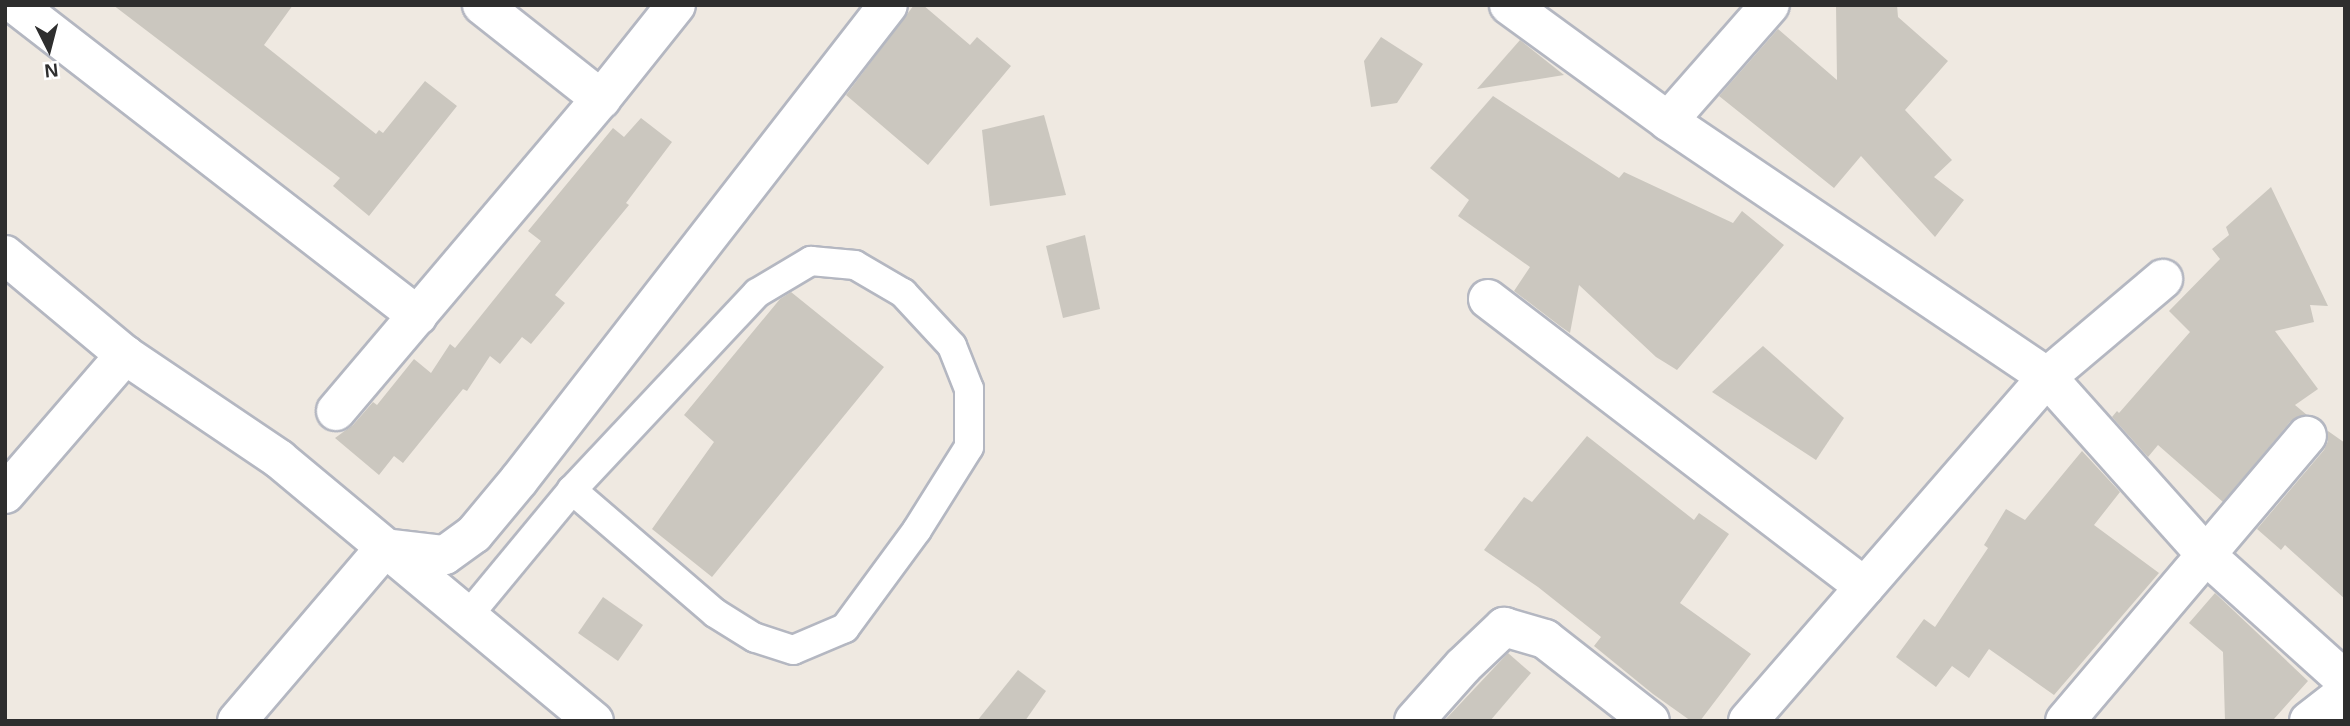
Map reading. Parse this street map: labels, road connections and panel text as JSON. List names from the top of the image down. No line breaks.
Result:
{"north":"bottom"}
